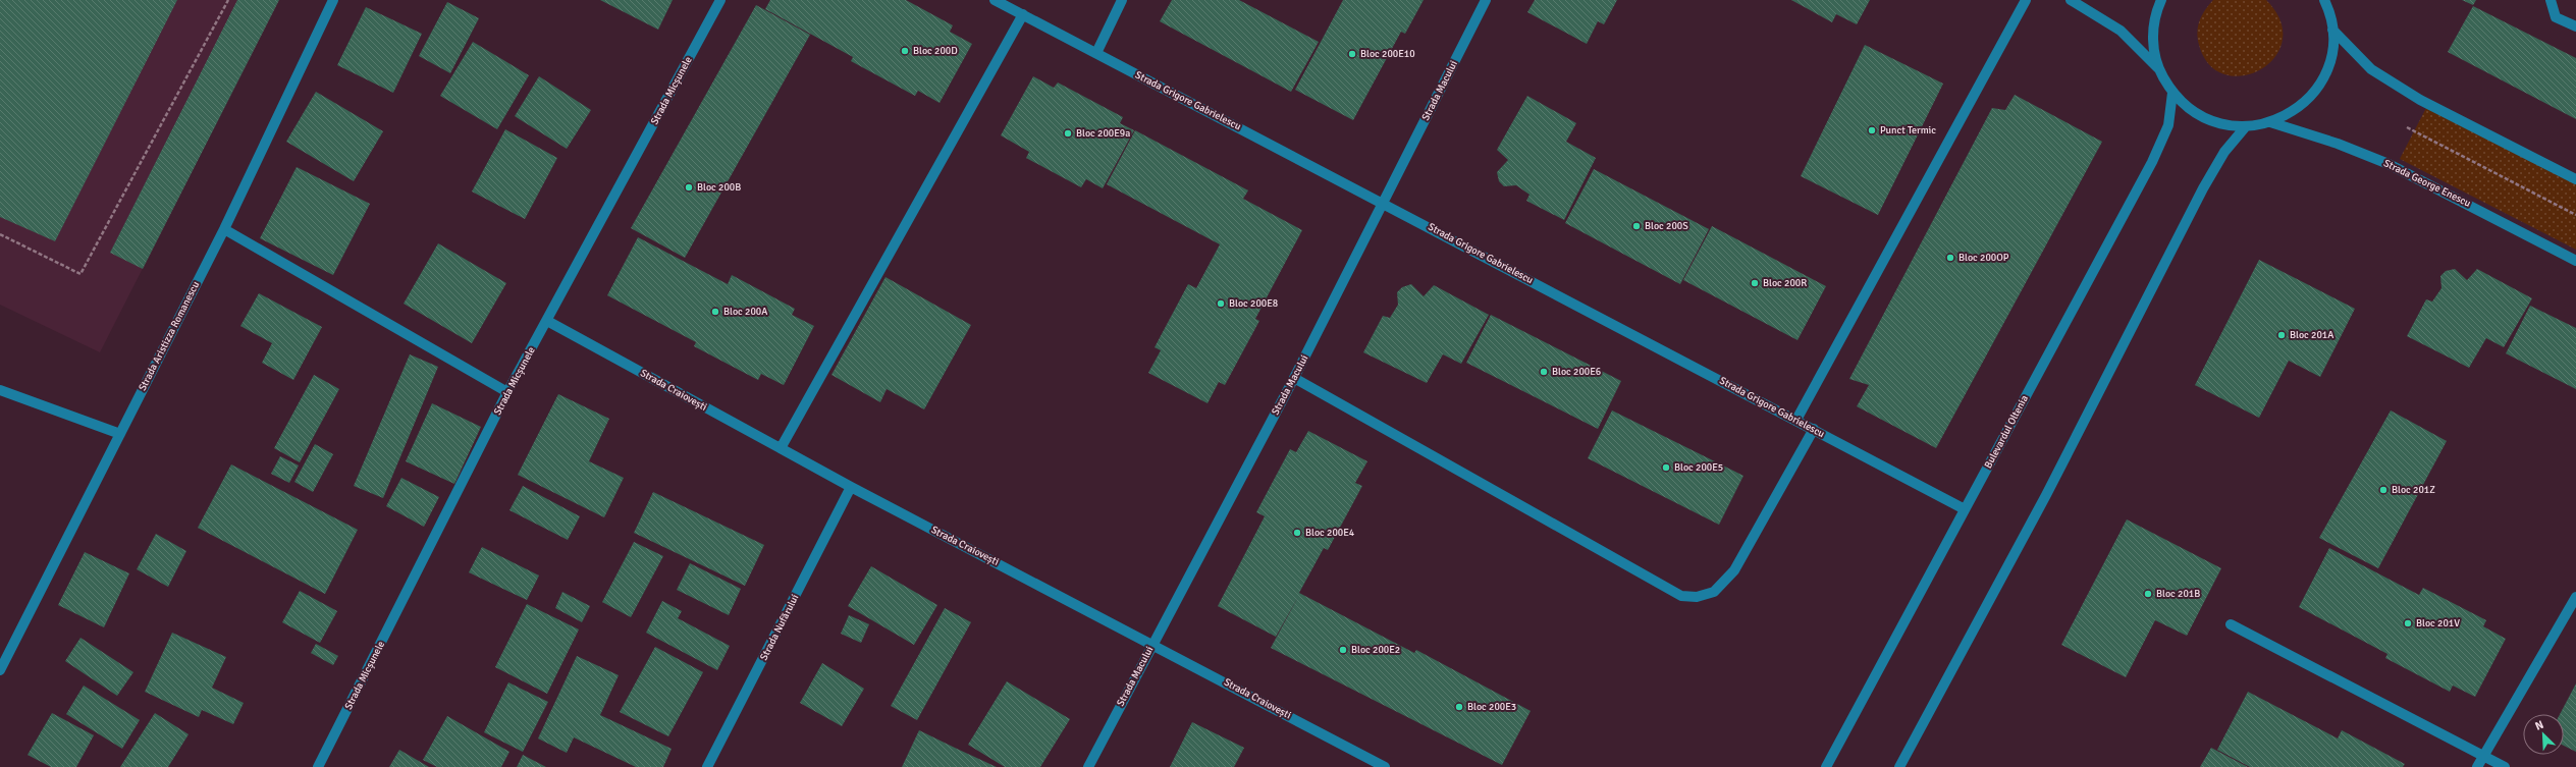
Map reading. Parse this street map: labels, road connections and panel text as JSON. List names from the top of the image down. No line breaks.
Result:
{"streets":{"street":["Strada Micșunele","Strada Macului","Strada Grigore Gabrielescu","Strada George Enescu","Strada Aristizza Romanescu","Strada Craiovești","Bulevardul Oltenia","Strada Nufărului"]},"crossings":[["Strada Micșunele","Strada Craiovești"],["Strada Macului","Strada Grigore Gabrielescu"],["Strada Macului","Strada Craiovești"],["Strada Grigore Gabrielescu","Bulevardul Oltenia"],["Strada Craiovești","Strada Nufărului"]],"places":["Bloc 200D","Bloc 200E10","Punct Termic","Bloc 200E9a","Bloc 200B","Bloc 200S","Bloc 200OP","Bloc 200R","Bloc 200E8","Bloc 200A","Bloc 201A","Bloc 200E6","Bloc 200E5","Bloc 201Z","Bloc 200E4","Bloc 201B","Bloc 201V","Bloc 200E2","Bloc 200E3"],"north":"top left"}
